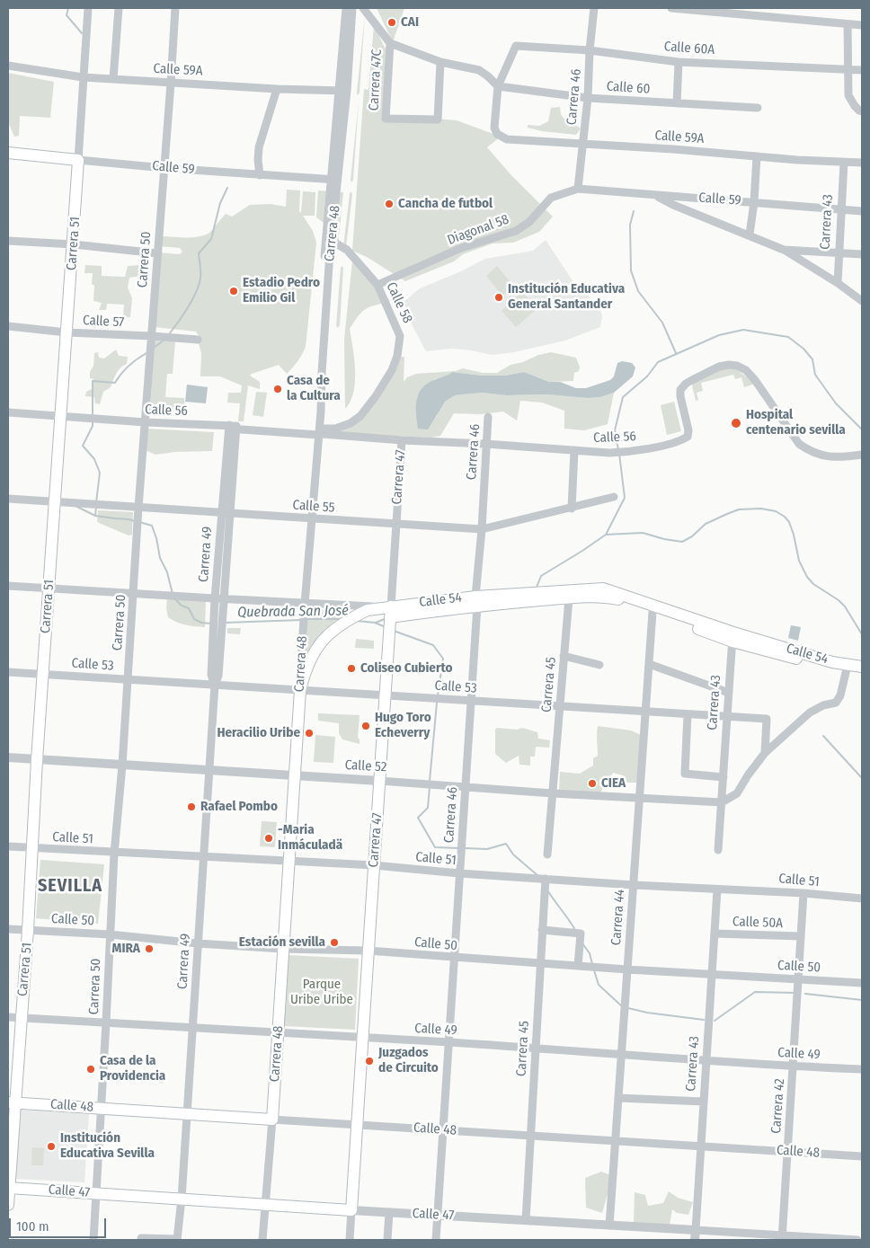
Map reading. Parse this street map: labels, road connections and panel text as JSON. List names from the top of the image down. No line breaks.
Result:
{"streets":{"main road":["Calle 59","Carrera 48","Carrera 51","Carrera 47","Calle 54","Calle 48","Calle 47"],"street":["Calle 60A","Calle 59A","Carrera 47C","Calle 60","Carrera 46","Carrera 43","Diagonal 58","Carrera 50","Calle 58","Calle 57","Calle 56","Calle 55","Carrera 49","Calle 53","Carrera 45","Calle 52","Calle 51","Carrera 44","Calle 50","Calle 50A","Calle 49","Carrera 42"]},"crossings":[["Calle 60A","Calle 59A"],["Calle 60A","Calle 60"],["Calle 60A","Carrera 46"],["Calle 59A","Calle 60"],["Calle 59A","Carrera 46"],["Calle 59A","Carrera 43"],["Calle 59A","Carrera 48"],["Calle 59A","Carrera 51"],["Calle 59A","Carrera 50"],["Calle 60","Carrera 46"],["Carrera 46","Calle 59"],["Carrera 46","Diagonal 58"],["Carrera 46","Calle 56"],["Carrera 46","Calle 55"],["Carrera 46","Calle 54"],["Carrera 46","Calle 53"],["Carrera 46","Calle 52"],["Carrera 46","Calle 51"],["Carrera 46","Calle 50"],["Carrera 46","Calle 49"],["Carrera 46","Calle 48"],["Carrera 46","Calle 47"],["Calle 59","Carrera 43"],["Calle 59","Diagonal 58"],["Calle 59","Carrera 48"],["Calle 59","Carrera 51"],["Calle 59","Carrera 50"],["Carrera 43","Calle 54"],["Carrera 43","Calle 53"],["Carrera 43","Calle 52"],["Carrera 43","Calle 51"],["Carrera 43","Calle 50"],["Carrera 43","Calle 50A"],["Carrera 43","Calle 49"],["Carrera 43","Calle 48"],["Carrera 43","Calle 47"],["Diagonal 58","Calle 58"],["Carrera 48","Calle 58"],["Carrera 48","Calle 56"],["Carrera 48","Calle 55"],["Carrera 48","Calle 54"],["Carrera 48","Calle 53"],["Carrera 48","Calle 52"],["Carrera 48","Calle 51"],["Carrera 48","Calle 50"],["Carrera 48","Calle 49"],["Carrera 48","Calle 48"],["Carrera 48","Calle 47"],["Carrera 51","Calle 57"],["Carrera 51","Calle 56"],["Carrera 51","Calle 55"],["Carrera 51","Calle 54"],["Carrera 51","Calle 53"],["Carrera 51","Calle 52"],["Carrera 51","Calle 51"],["Carrera 51","Calle 50"],["Carrera 51","Calle 49"],["Carrera 51","Calle 48"],["Carrera 51","Calle 47"],["Carrera 50","Calle 57"],["Carrera 50","Calle 56"],["Carrera 50","Calle 55"],["Carrera 50","Calle 54"],["Carrera 50","Calle 53"],["Carrera 50","Calle 52"],["Carrera 50","Calle 51"],["Carrera 50","Calle 50"],["Carrera 50","Calle 49"],["Carrera 50","Calle 48"],["Carrera 50","Calle 47"],["Calle 58","Calle 56"],["Calle 56","Carrera 47"],["Calle 56","Carrera 49"],["Carrera 47","Calle 55"],["Carrera 47","Calle 54"],["Carrera 47","Calle 53"],["Carrera 47","Calle 52"],["Carrera 47","Calle 51"],["Carrera 47","Calle 50"],["Carrera 47","Calle 49"],["Carrera 47","Calle 48"],["Carrera 47","Calle 47"],["Calle 55","Carrera 49"],["Carrera 49","Calle 54"],["Carrera 49","Calle 53"],["Carrera 49","Calle 52"],["Carrera 49","Calle 51"],["Carrera 49","Calle 50"],["Carrera 49","Calle 49"],["Carrera 49","Calle 48"],["Carrera 49","Calle 47"],["Calle 54","Carrera 45"],["Calle 54","Carrera 44"],["Calle 53","Carrera 45"],["Calle 53","Carrera 44"],["Carrera 45","Calle 52"],["Carrera 45","Calle 51"],["Carrera 45","Calle 50"],["Carrera 45","Calle 49"],["Carrera 45","Calle 48"],["Carrera 45","Calle 47"],["Calle 52","Carrera 44"],["Calle 51","Carrera 44"],["Calle 51","Carrera 42"],["Carrera 44","Calle 50"],["Carrera 44","Calle 49"],["Carrera 44","Calle 48"],["Carrera 44","Calle 47"],["Calle 50","Carrera 42"],["Calle 50A","Carrera 42"],["Calle 49","Carrera 42"],["Calle 48","Carrera 42"],["Carrera 42","Calle 47"]],"districts":["SEVILLA"],"water":["Quebrada San José"],"parks":["Parque Uribe Uribe"],"places":["CAI","Cancha de futbol","Estadio Pedro Emilio Gil","Institución Educativa General Santander","Casa de la Cultura","Hospital centenario sevilla","Coliseo Cubierto","Hugo Toro Echeverry","Heracilio Uribe","CIEA","Rafael Pombo","-Maria Inmáculadä","Estación sevilla","MIRA","Juzgados de Circuito","Casa de la Providencia","Institución Educativa Sevilla"],"scale_bar":"100 m"}
